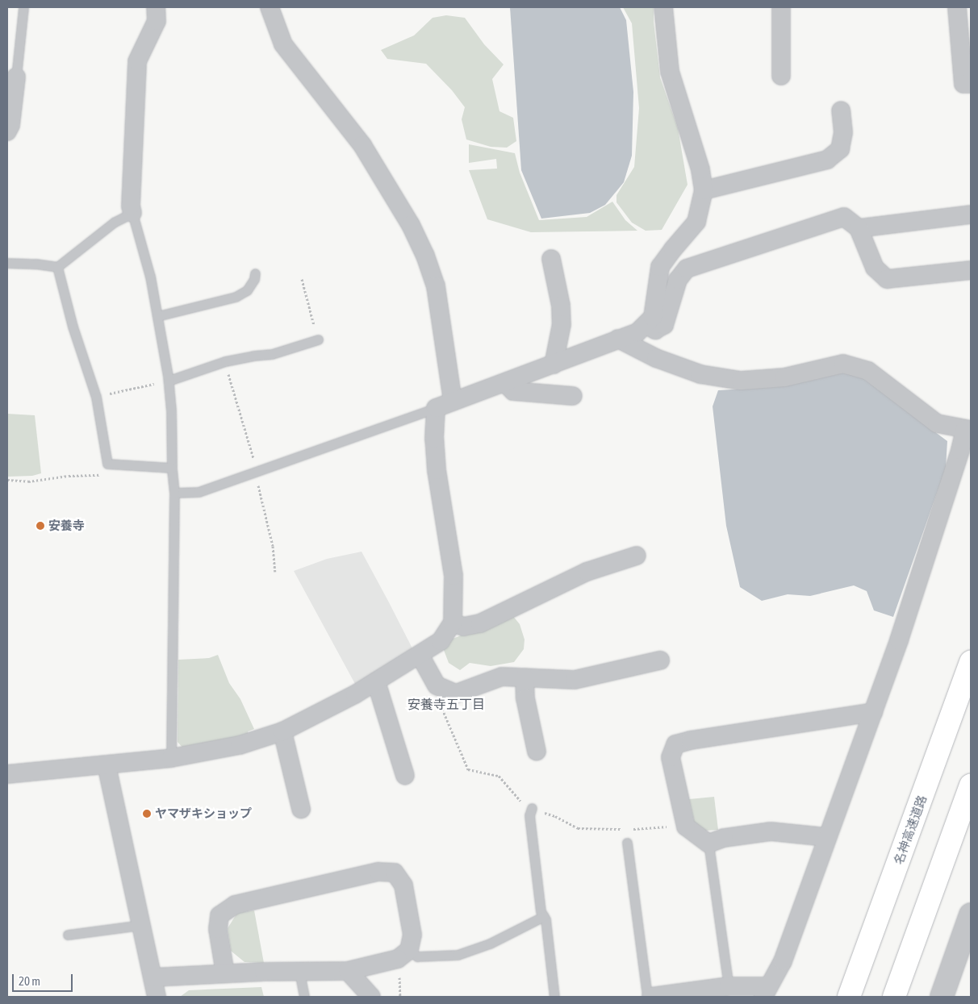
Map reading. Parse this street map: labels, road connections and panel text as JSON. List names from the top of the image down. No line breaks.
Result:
{"streets":{"highway":["名神高速道路"]},"districts":["安養寺五丁目"],"places":["安養寺","ヤマザキショップ"],"scale_bar":"20 m"}
